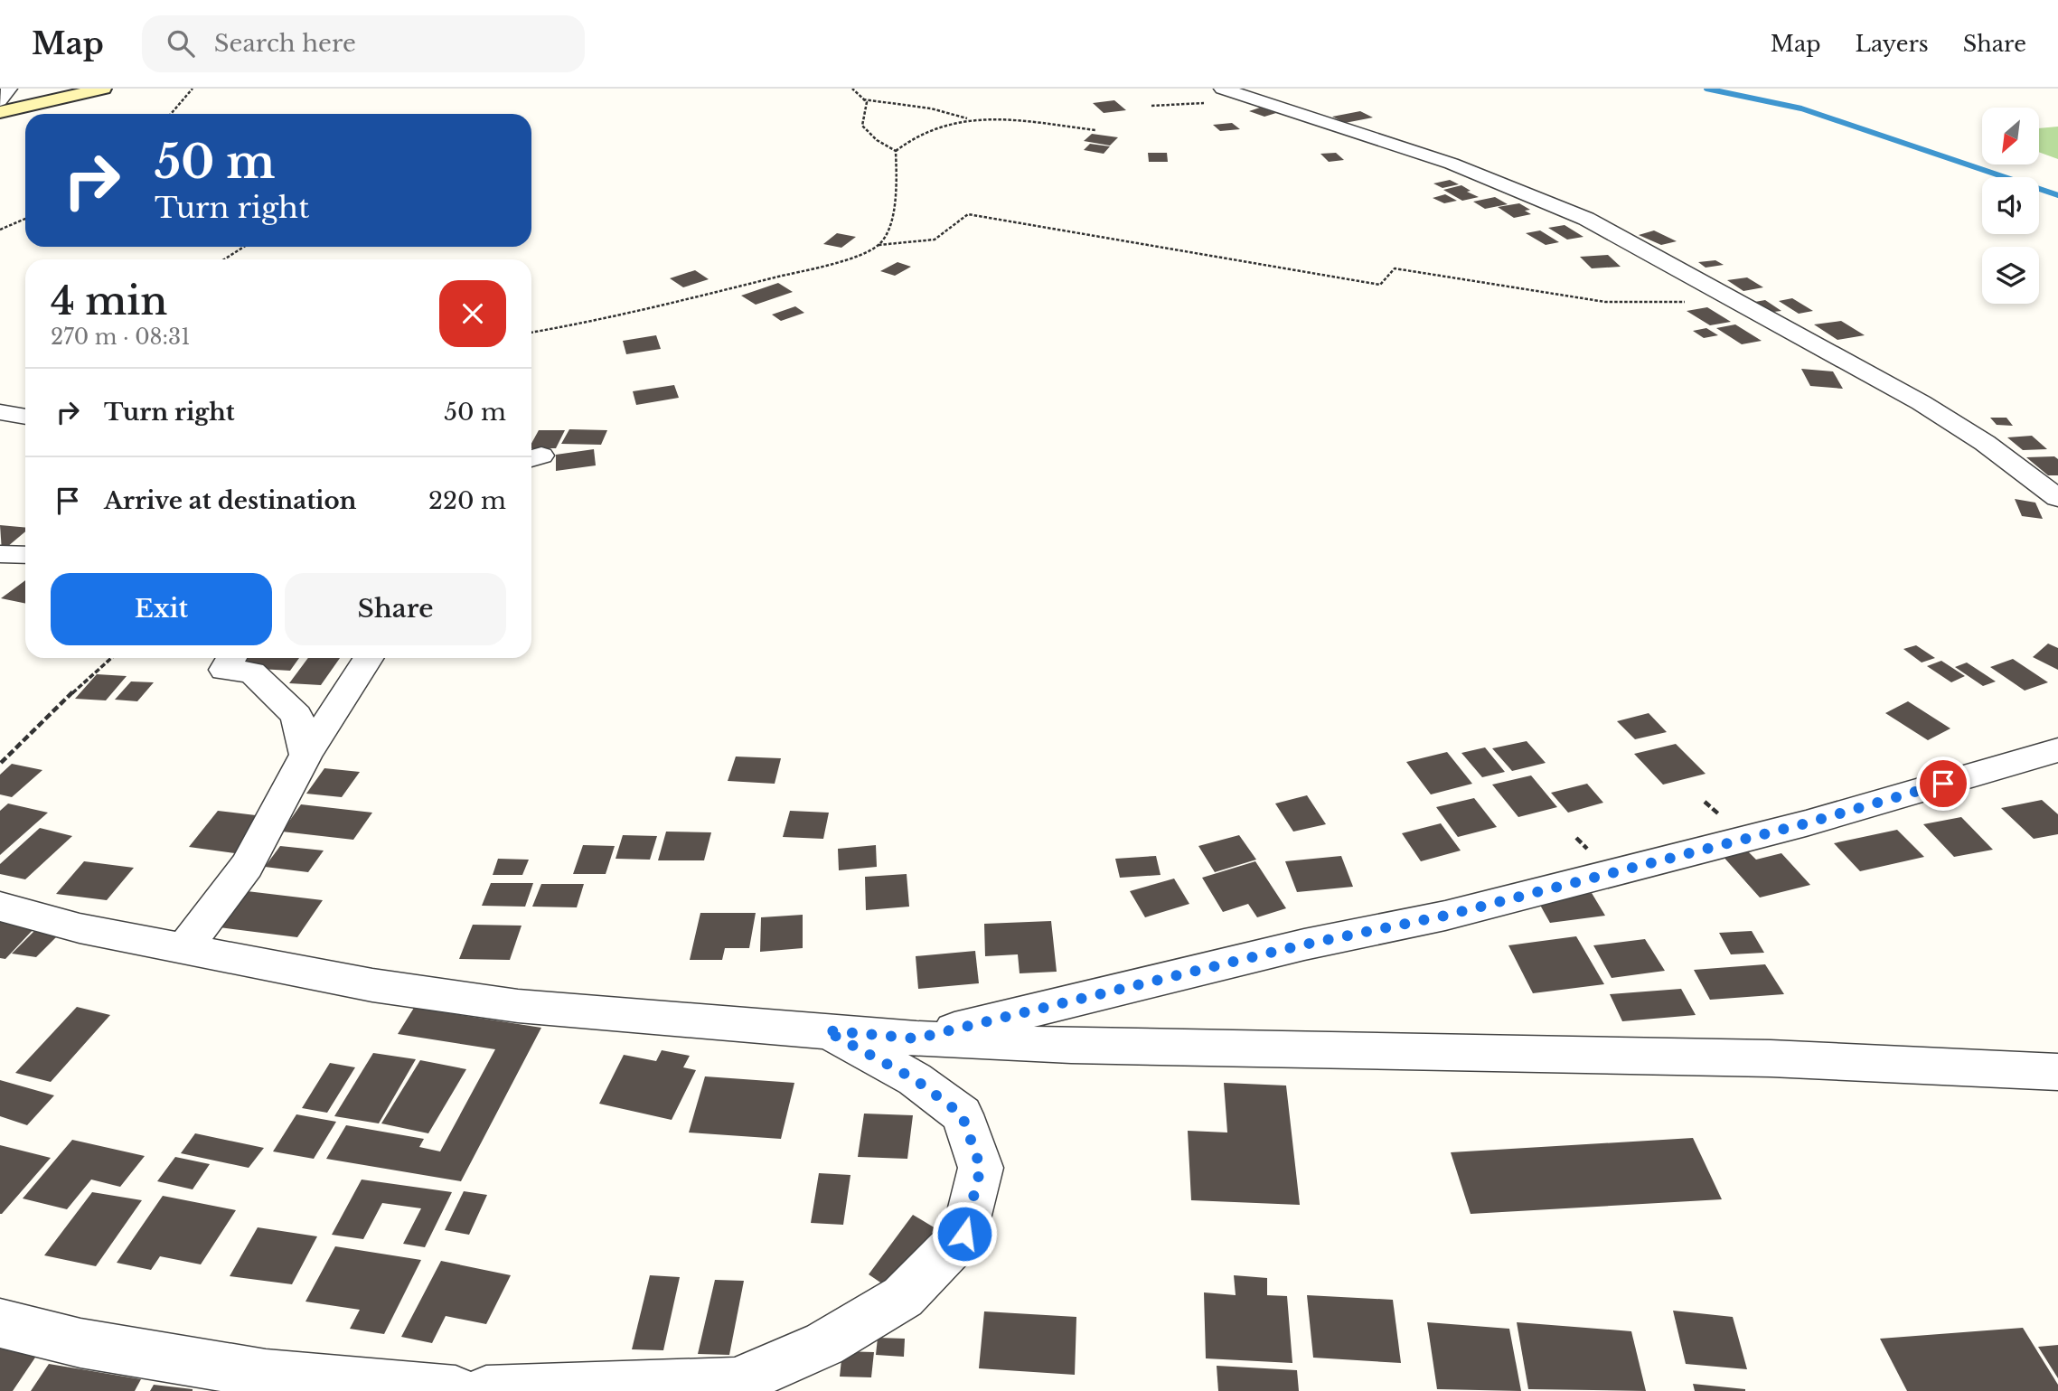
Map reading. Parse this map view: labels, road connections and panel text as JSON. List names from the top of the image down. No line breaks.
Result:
{"north":"bottom left","page":{"header":"Map","search":"Search here","nav":["Map","Layers","Share"],"turn":["50 m","Turn right"],"heading":["4 min","270 m · 08:31"],"list":[{"name":"Turn right","value":"50 m"},{"name":"Arrive at destination","value":"220 m"}],"buttons":["Exit","Share"]}}
